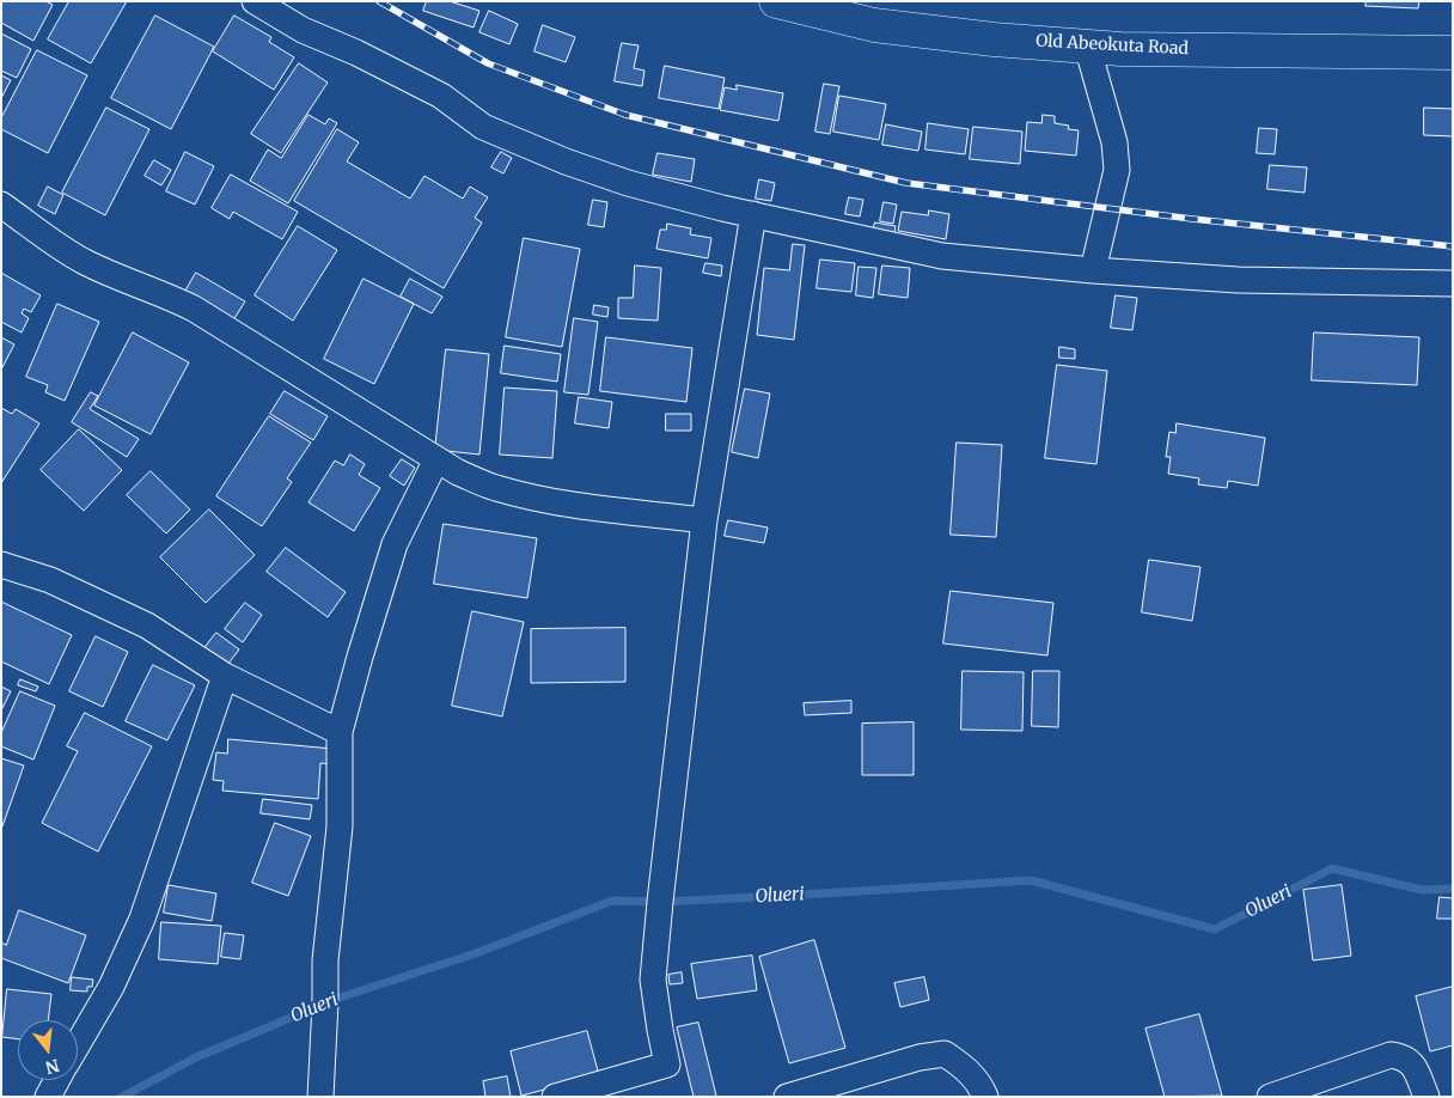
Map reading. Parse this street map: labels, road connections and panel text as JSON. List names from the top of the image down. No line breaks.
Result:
{"streets":{"highway":["Old Abeokuta Road"]},"water":["Olueri"],"north":"bottom"}
